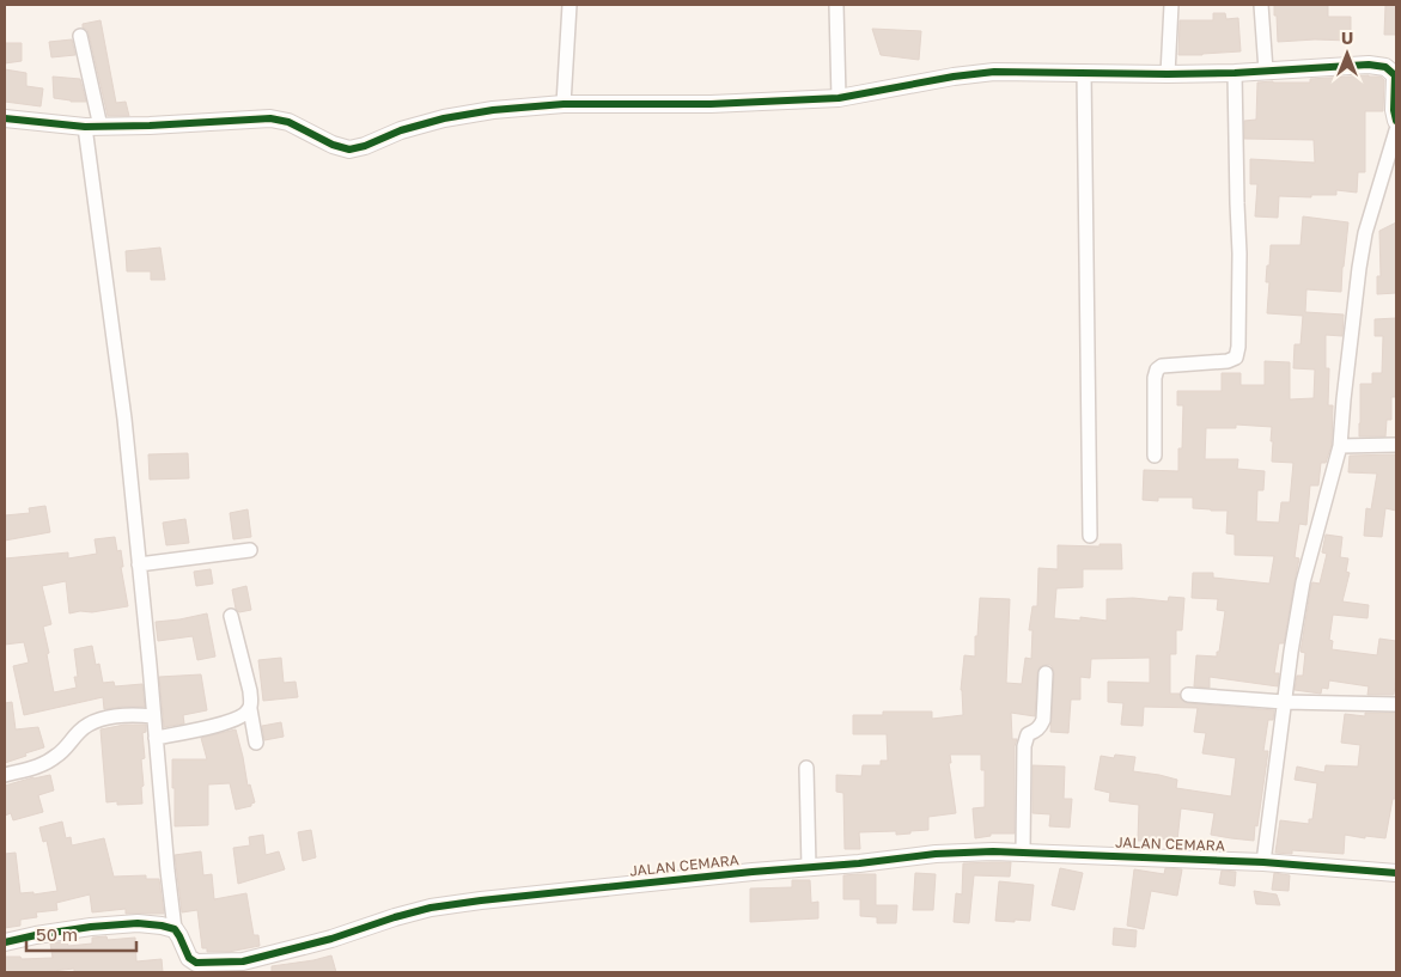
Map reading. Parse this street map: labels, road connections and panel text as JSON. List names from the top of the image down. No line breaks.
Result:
{"streets":{"street":["JALAN CEMARA"]},"scale_bar":"50 m","north":"top"}
